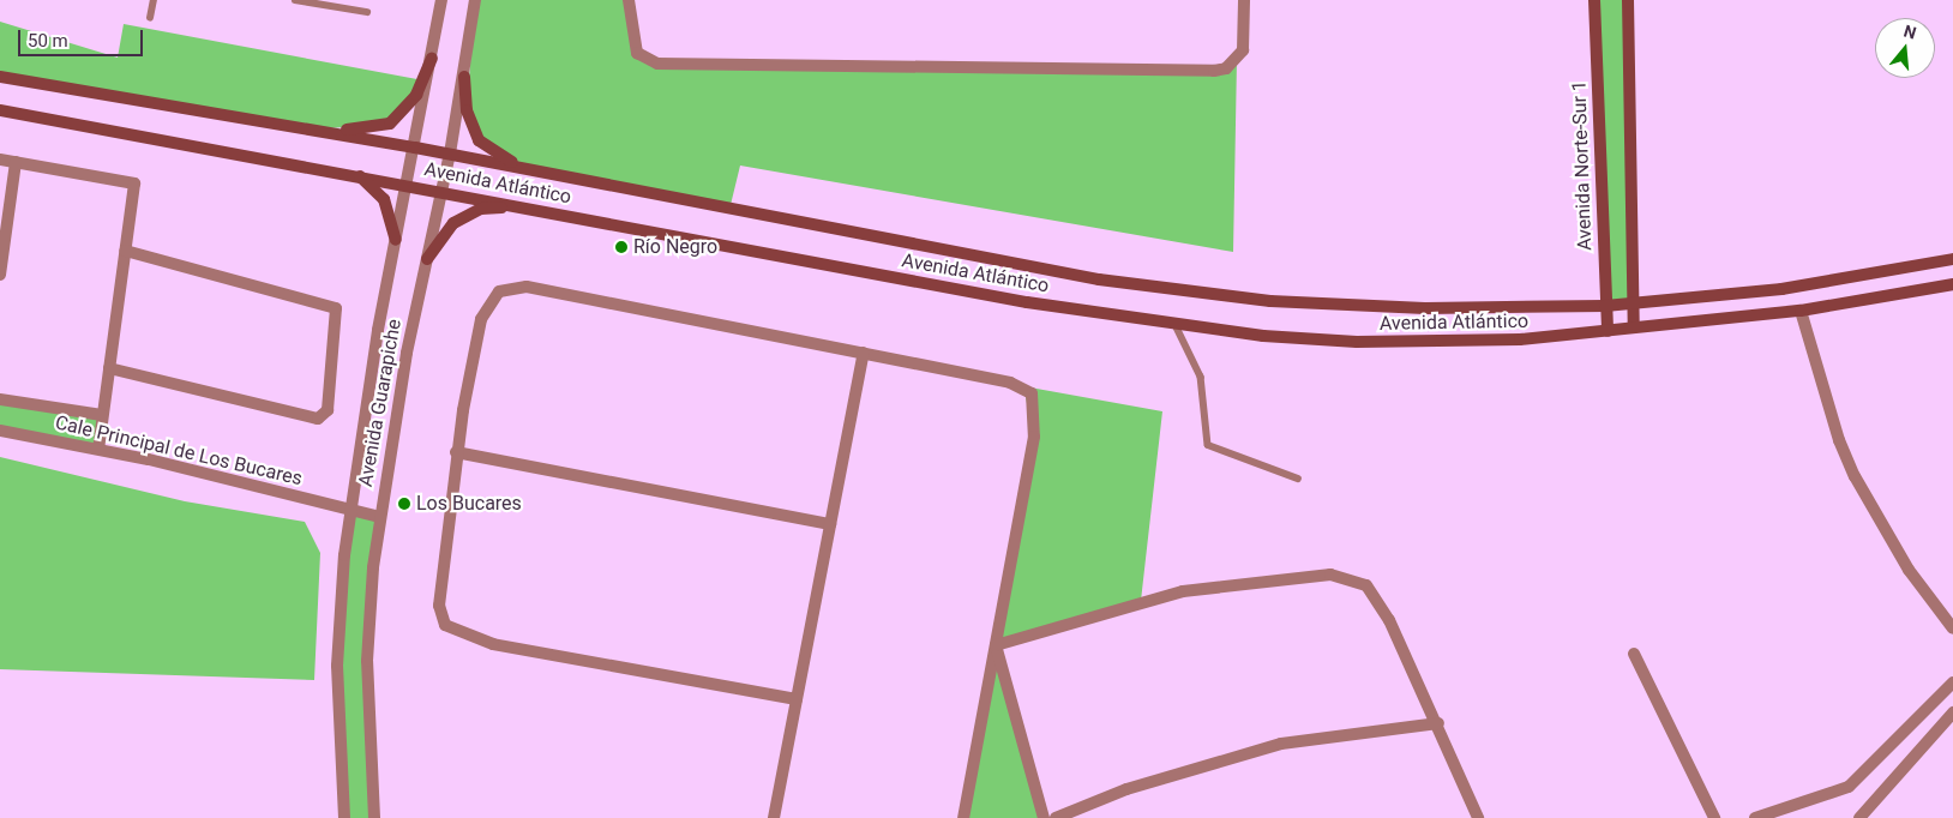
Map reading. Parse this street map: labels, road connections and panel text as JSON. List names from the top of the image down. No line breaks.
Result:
{"streets":{"main road":["Avenida Norte-Sur 1","Avenida Atlántico"],"street":["Avenida Guarapiche","Cale Principal de Los Bucares"]},"crossings":[["Avenida Norte-Sur 1","Avenida Atlántico"],["Avenida Atlántico","Avenida Guarapiche"],["Avenida Guarapiche","Cale Principal de Los Bucares"]],"places":["Río Negro","Los Bucares"],"scale_bar":"50 m","north":"top"}
